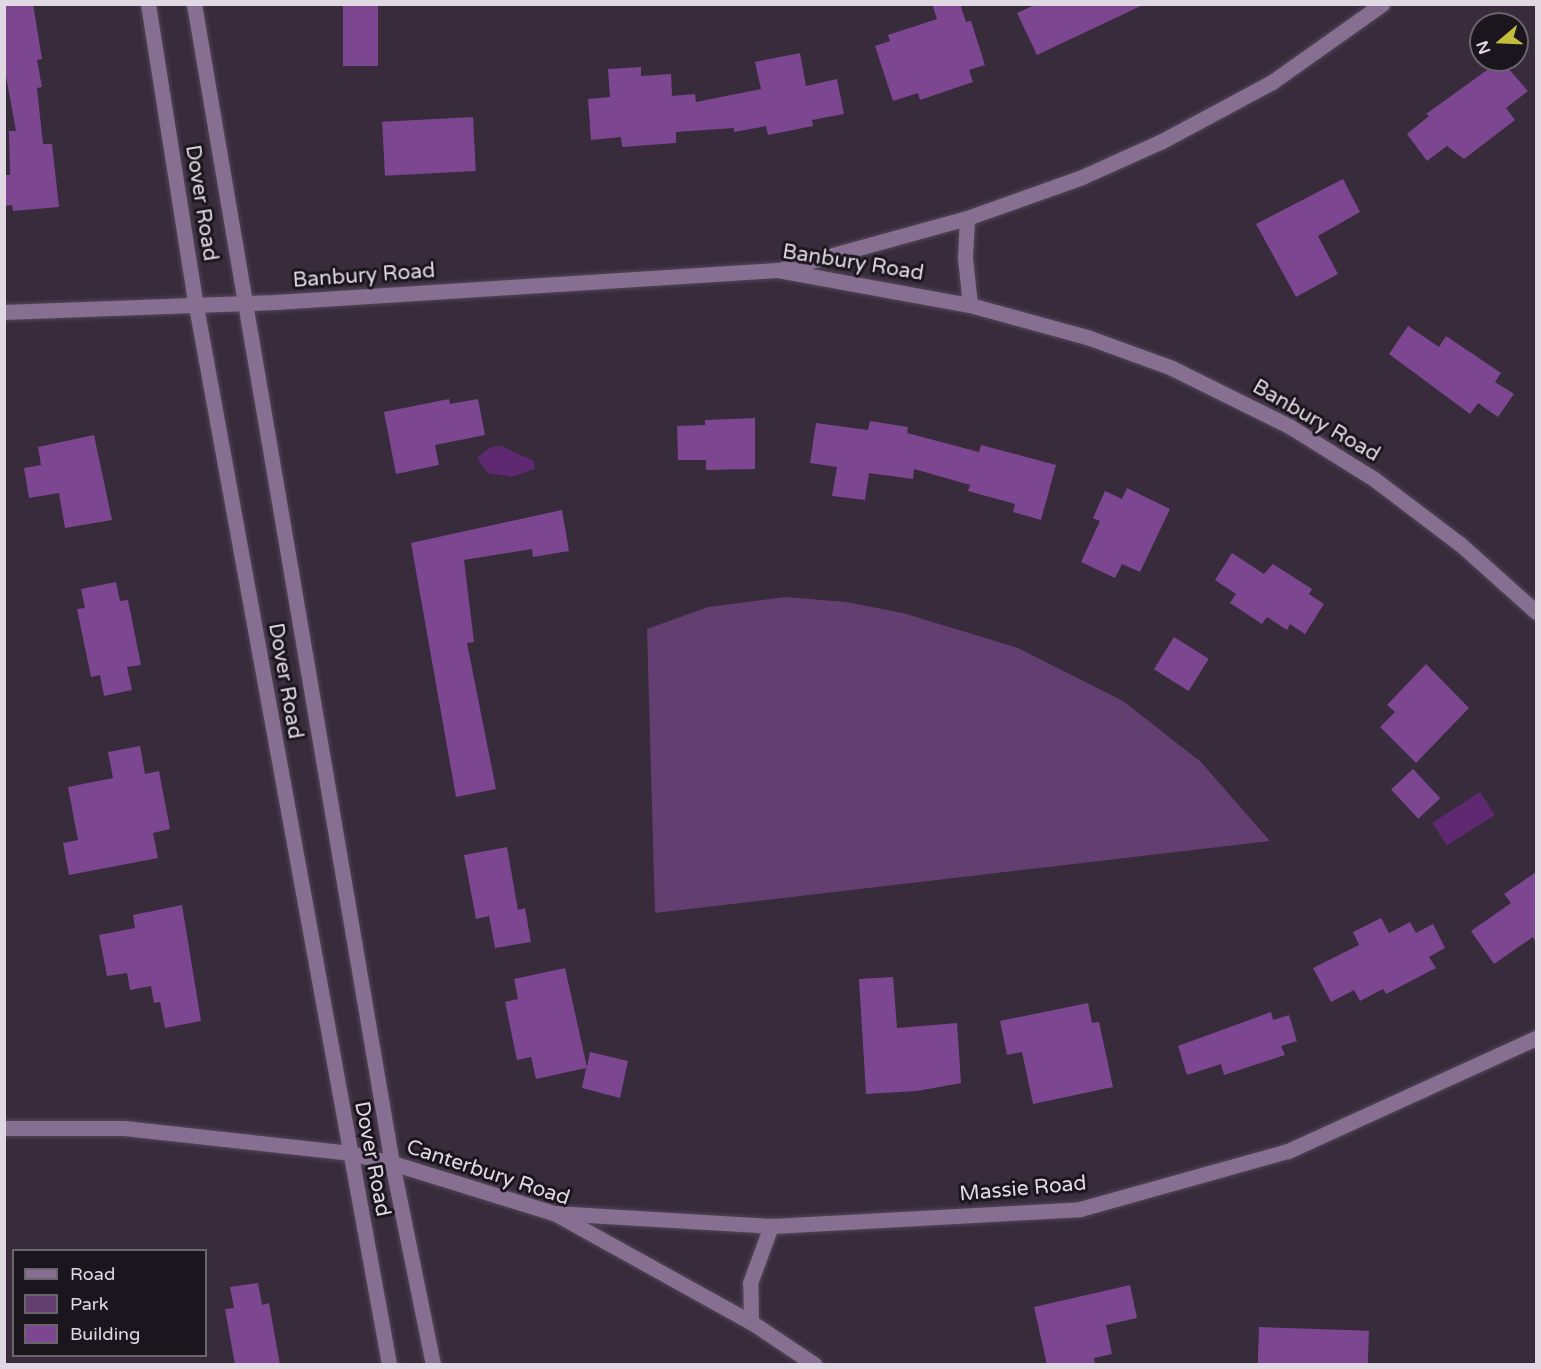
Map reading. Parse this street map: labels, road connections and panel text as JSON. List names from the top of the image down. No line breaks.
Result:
{"streets":{"street":["Dover Road","Banbury Road","Canterbury Road","Massie Road"]},"crossings":[["Dover Road","Banbury Road"],["Dover Road","Canterbury Road"],["Canterbury Road","Massie Road"]],"legend":["Road","Park","Building"],"north":"left"}
